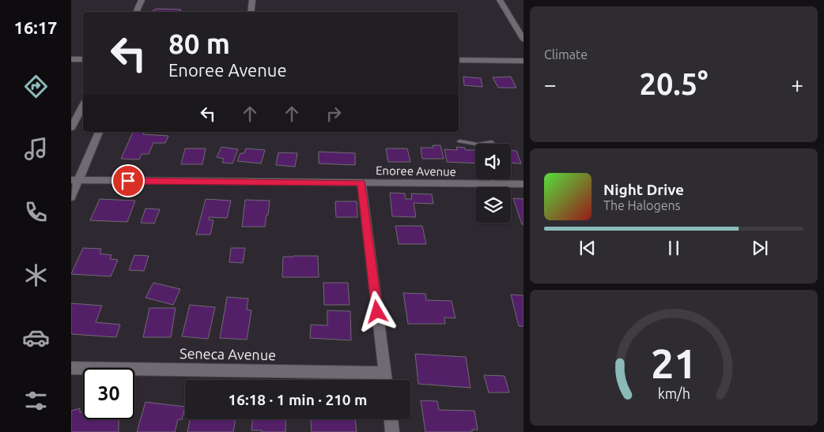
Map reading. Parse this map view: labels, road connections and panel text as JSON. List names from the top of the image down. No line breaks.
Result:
{"streets":{"street":["Enoree Avenue","Seneca Avenue"]},"page":{"tabs":"16:17","tile":"Climate","turn":["80 m","Enoree Avenue"],"heat":["−","20.5°","+"],"song":["Night Drive","The Halogens"],"limit":"30","trip":"16:18 · 1 min · 210 m","gauge":["21","km/h"]}}
